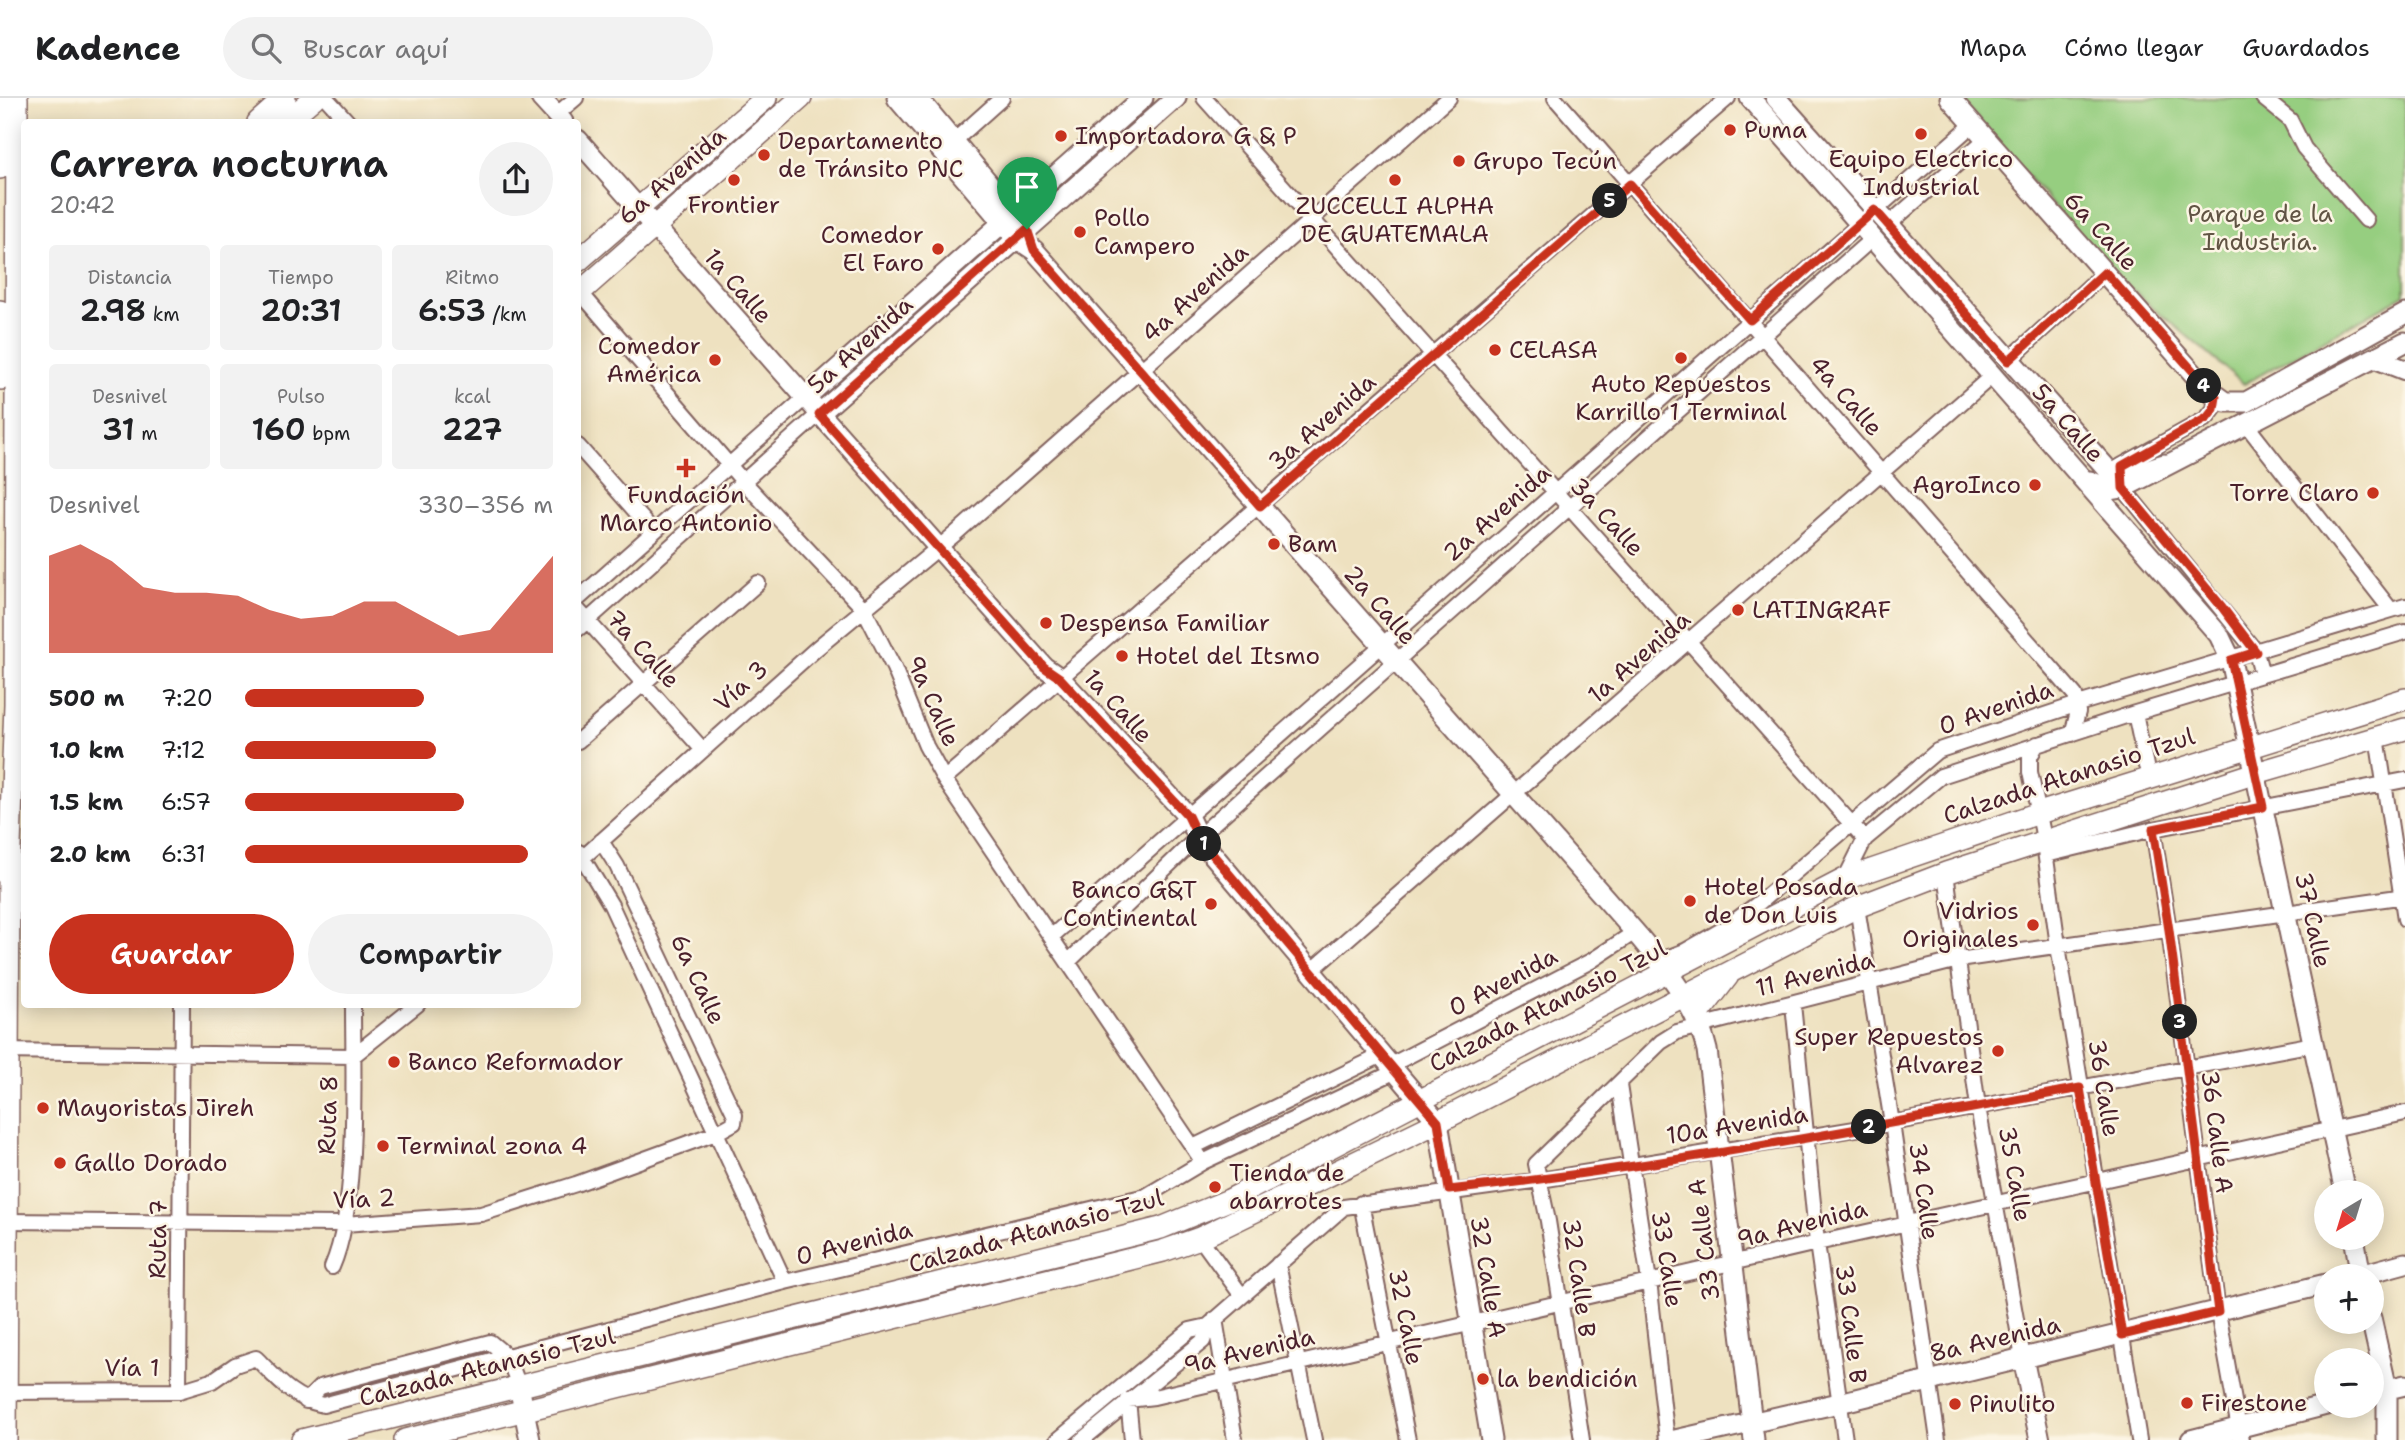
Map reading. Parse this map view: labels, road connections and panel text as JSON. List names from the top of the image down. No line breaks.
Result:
{"streets":{"main road":["6a Avenida","Calzada Atanasio Tzul"],"street":["6a Calle","1a Calle","4a Avenida","5a Avenida","4a Calle","3a Avenida","5a Calle","2a Avenida","3a Calle","2a Calle","7a Calle","1a Avenida","Vía 3","9a Calle","0 Avenida","37 Calle","11 Avenida","36 Calle","Ruta 8","10a Avenida","36 Calle A","35 Calle","34 Calle","Vía 2","9a Avenida","Ruta 7","33 Calle A","33 Calle","32 Calle A","32 Calle B","32 Calle","33 Calle B","8a Avenida","Vía 1"]},"crossings":[["6a Avenida","1a Calle"],["6a Calle","2a Avenida"],["6a Calle","Vía 3"],["6a Calle","0 Avenida"],["6a Calle","Vía 2"],["1a Calle","4a Avenida"],["1a Calle","5a Avenida"],["1a Calle","3a Avenida"],["1a Calle","2a Avenida"],["1a Calle","1a Avenida"],["1a Calle","Vía 3"],["1a Calle","0 Avenida"],["1a Calle","Calzada Atanasio Tzul"],["1a Calle","32 Calle A"],["4a Avenida","3a Calle"],["4a Avenida","2a Calle"],["4a Avenida","Vía 3"],["5a Avenida","2a Calle"],["5a Avenida","7a Calle"],["5a Avenida","9a Calle"],["4a Calle","3a Avenida"],["4a Calle","2a Avenida"],["4a Calle","1a Avenida"],["4a Calle","0 Avenida"],["3a Avenida","3a Calle"],["3a Avenida","2a Calle"],["3a Avenida","9a Calle"],["5a Calle","2a Avenida"],["5a Calle","1a Avenida"],["5a Calle","0 Avenida"],["5a Calle","37 Calle"],["2a Avenida","3a Calle"],["2a Avenida","2a Calle"],["2a Avenida","9a Calle"],["3a Calle","1a Avenida"],["3a Calle","0 Avenida"],["2a Calle","1a Avenida"],["2a Calle","0 Avenida"],["2a Calle","Calzada Atanasio Tzul"],["2a Calle","33 Calle A"],["7a Calle","Vía 3"],["Vía 3","9a Calle"],["9a Calle","0 Avenida"],["0 Avenida","Calzada Atanasio Tzul"],["0 Avenida","37 Calle"],["0 Avenida","36 Calle"],["0 Avenida","Vía 1"],["Calzada Atanasio Tzul","37 Calle"],["Calzada Atanasio Tzul","36 Calle"],["Calzada Atanasio Tzul","35 Calle"],["Calzada Atanasio Tzul","34 Calle"],["Calzada Atanasio Tzul","33 Calle A"],["Calzada Atanasio Tzul","32 Calle A"],["37 Calle","11 Avenida"],["37 Calle","10a Avenida"],["37 Calle","9a Avenida"],["11 Avenida","36 Calle"],["11 Avenida","36 Calle A"],["11 Avenida","35 Calle"],["11 Avenida","34 Calle"],["11 Avenida","33 Calle A"],["11 Avenida","33 Calle"],["11 Avenida","32 Calle B"],["11 Avenida","33 Calle B"],["36 Calle","10a Avenida"],["36 Calle","9a Avenida"],["36 Calle","8a Avenida"],["Ruta 8","Vía 2"],["10a Avenida","36 Calle A"],["10a Avenida","35 Calle"],["10a Avenida","34 Calle"],["10a Avenida","9a Avenida"],["10a Avenida","33 Calle A"],["10a Avenida","33 Calle"],["10a Avenida","32 Calle A"],["10a Avenida","32 Calle B"],["10a Avenida","32 Calle"],["10a Avenida","33 Calle B"],["36 Calle A","9a Avenida"],["36 Calle A","8a Avenida"],["35 Calle","9a Avenida"],["35 Calle","8a Avenida"],["34 Calle","9a Avenida"],["34 Calle","8a Avenida"],["Vía 2","Ruta 7"],["9a Avenida","33 Calle A"],["9a Avenida","33 Calle"],["9a Avenida","32 Calle A"],["9a Avenida","32 Calle B"],["9a Avenida","32 Calle"],["9a Avenida","33 Calle B"],["Ruta 7","Vía 1"],["33 Calle A","8a Avenida"],["33 Calle B","8a Avenida"]],"parks":["Parque de la Industria."],"places":{"other":["Puma","Equipo Electrico Industrial","Importadora G & P","Departamento de Tránsito PNC","Grupo Tecún","Frontier","ZUCCELLI ALPHA DE GUATEMALA","Pollo Campero","Comedor El Faro","CELASA","Auto Repuestos Karrillo 1 Terminal","Comedor América","AgroInco","Torre Claro","Bam","LATINGRAF","Despensa Familiar","Hotel del Itsmo","Hotel Posada de Don Luis","Banco G&T Continental","Vidrios Originales","Super Repuestos Alvarez","Banco Reformador","Mayoristas Jireh","Terminal zona 4","Gallo Dorado","Tienda de abarrotes","la bendición","Firestone","Pinulito"],"health":["Fundación Marco Antonio"]},"north":"bottom left","page":{"header":"Kadence","search":"Buscar aquí","nav":["Mapa","Cómo llegar","Guardados"],"heading":["Carrera nocturna","20:42"],"pins":["5","4","1","3","2"],"stats":[["Distancia","2.98 km"],["Tiempo","20:31"],["Ritmo","6:53 /km"],["Desnivel","31 m"],["Pulso","160 bpm"],["kcal","227"]],"chart":["Desnivel","330–356 m"],"list":[{"name":"500 m","note":"7:20"},{"name":"1.0 km","note":"7:12"},{"name":"1.5 km","note":"6:57"},{"name":"2.0 km","note":"6:31"}],"buttons":["Guardar","Compartir"],"map_buttons":["+","−"]}}
